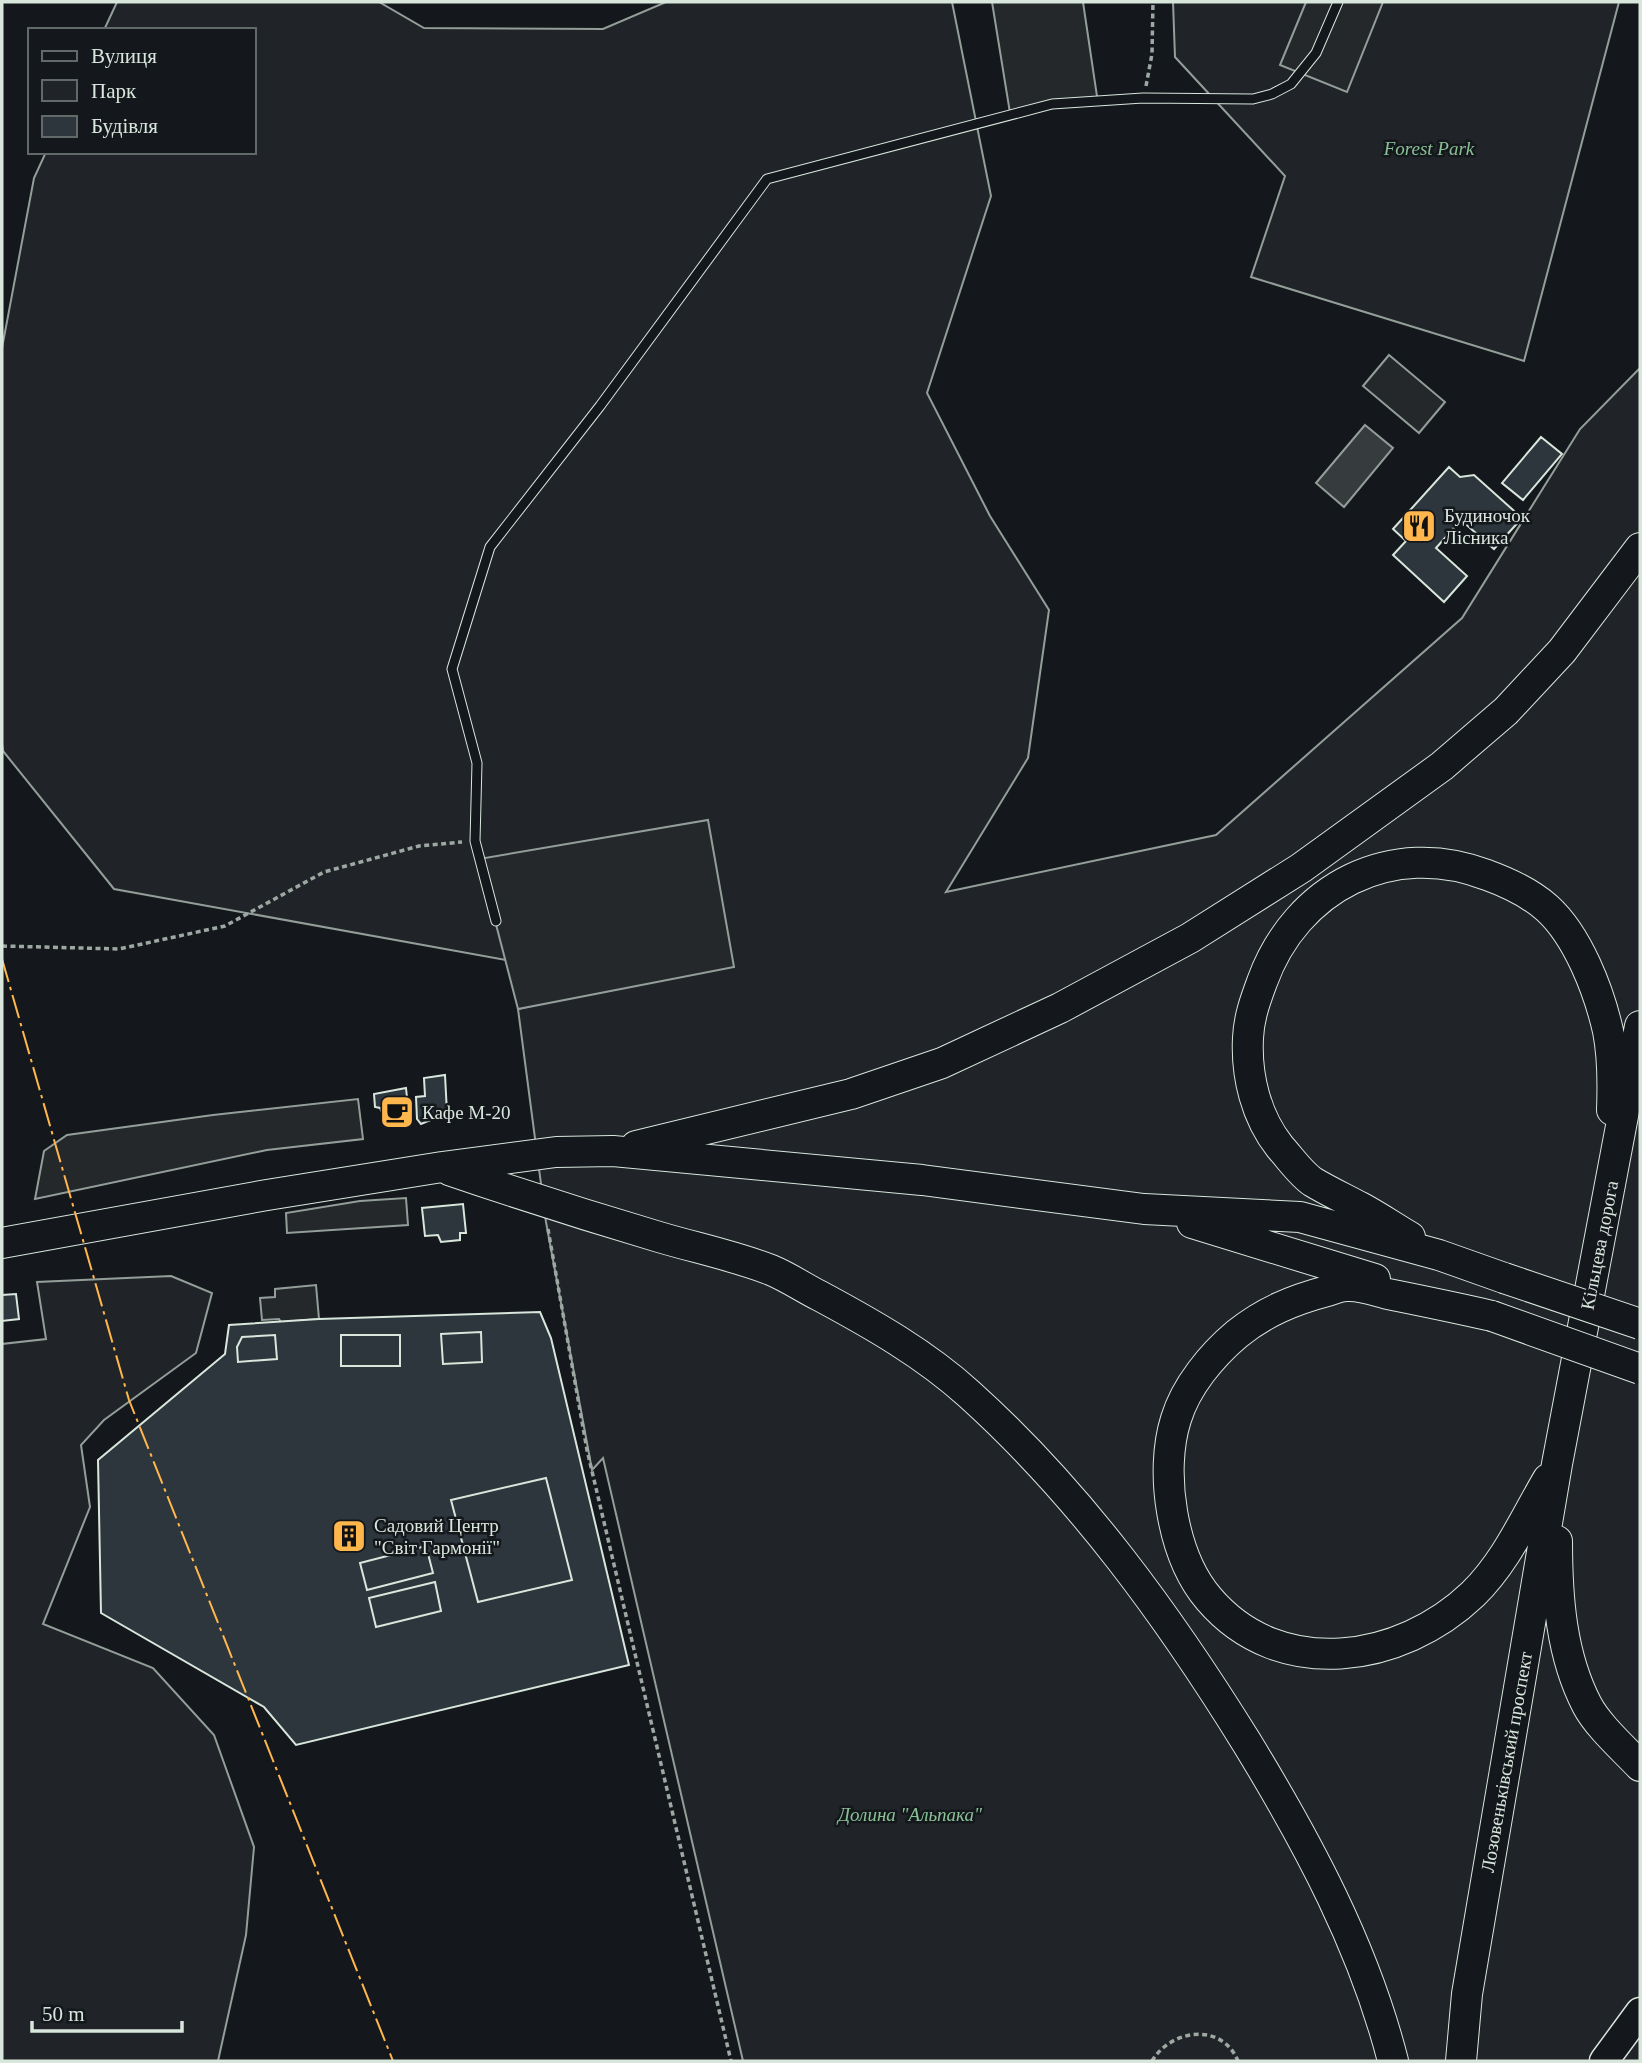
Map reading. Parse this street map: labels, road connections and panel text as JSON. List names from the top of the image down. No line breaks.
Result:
{"streets":{"highway":["Кільцева дорога","Лозовеньківський проспект"]},"crossings":[["Кільцева дорога","Лозовеньківський проспект"]],"parks":["Forest Park","Долина \"Альпака\""],"places":{"restaurant":["Будиночок Лісника"],"cafe":["Кафе М-20"],"building":["Садовий Центр \"Світ Гармонії\""]},"legend":["Вулиця","Парк","Будівля"],"scale_bar":"50 m"}
